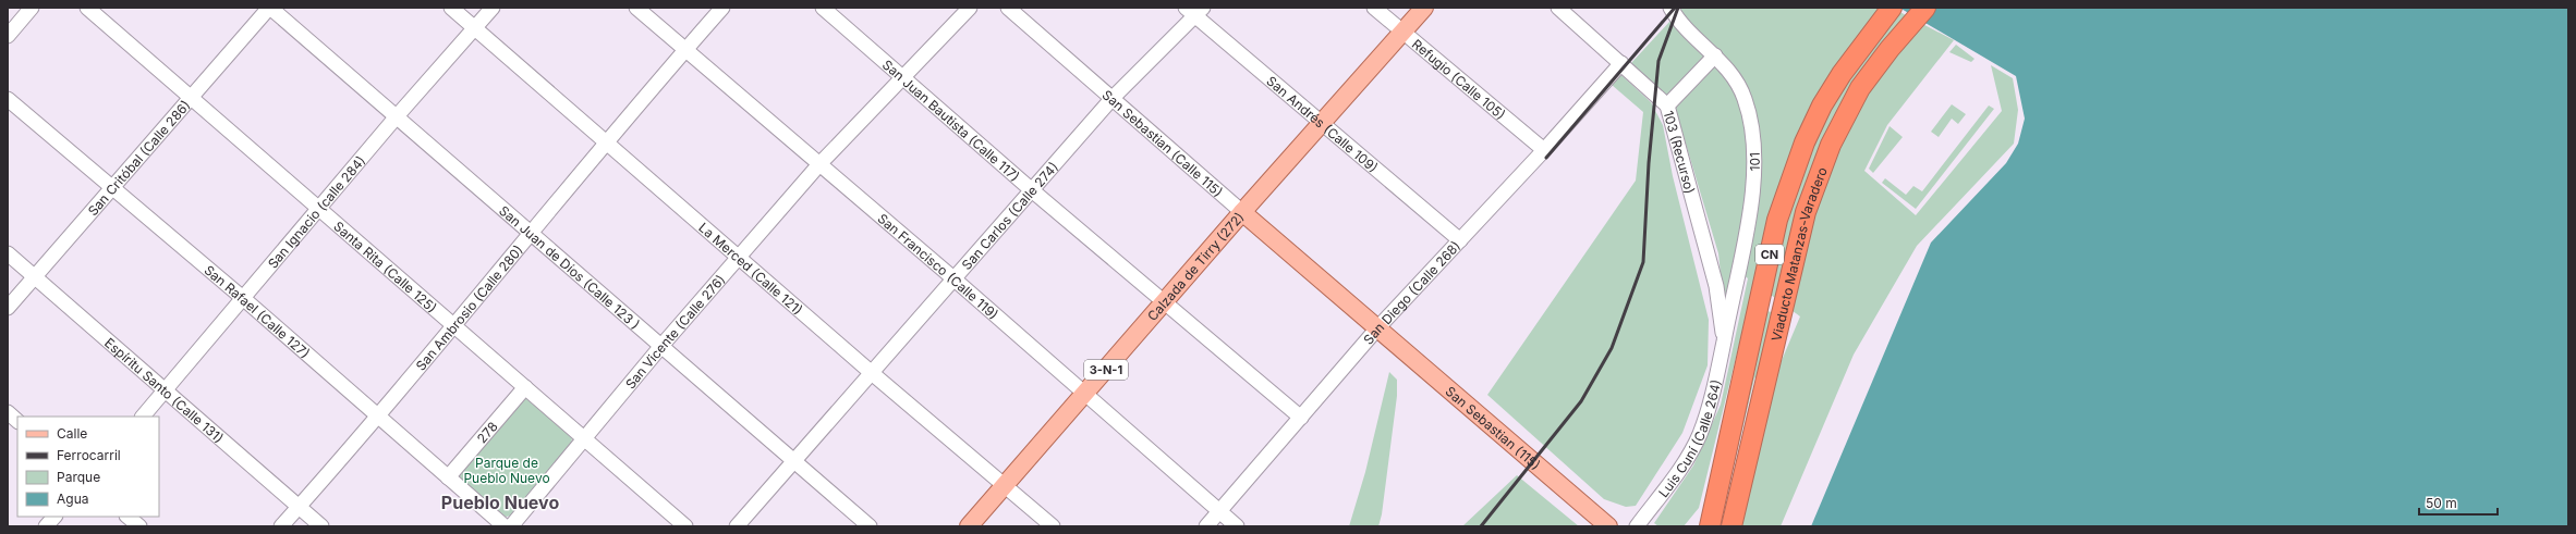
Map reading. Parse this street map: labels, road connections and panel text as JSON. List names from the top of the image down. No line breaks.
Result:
{"streets":{"highway":["Viaducto Matanzas-Varadero","CN"],"main road":["San Sebastian (Calle 115)","Calzada de Tirry (272)","3-N-1","San Sebastian (115)"],"street":["Refugio (Calle 105)","San Juan Bautista (Calle 117)","San Andrés (Calle 109)","103 (Recurso)","San Critóbal (Calle 286)","101","San Ignacio (calle 284)","San Carlos (Calle 274)","Santa Rita (Calle 125)","San Juan de Díos (Calle 123 )","San Francisco (Calle 119)","La Merced (Calle 121)","San Diego (Calle 268)","San Ambrosio (Calle 280)","San Rafael (Calle 127)","San Vicente (Calle 276)","Espíritu Santo (Calle 131)","278","Luis Cuní (Calle 264)"]},"crossings":[["Refugio (Calle 105)","Calzada de Tirry (272)"],["Refugio (Calle 105)","San Diego (Calle 268)"],["San Juan Bautista (Calle 117)","San Carlos (Calle 274)"],["San Juan Bautista (Calle 117)","Calzada de Tirry (272)"],["San Juan Bautista (Calle 117)","San Diego (Calle 268)"],["San Juan Bautista (Calle 117)","San Vicente (Calle 276)"],["San Andrés (Calle 109)","San Carlos (Calle 274)"],["San Andrés (Calle 109)","Calzada de Tirry (272)"],["San Andrés (Calle 109)","San Diego (Calle 268)"],["San Sebastian (Calle 115)","San Carlos (Calle 274)"],["San Sebastian (Calle 115)","Calzada de Tirry (272)"],["San Sebastian (Calle 115)","San Diego (Calle 268)"],["San Sebastian (Calle 115)","San Sebastian (115)"],["103 (Recurso)","101"],["103 (Recurso)","San Diego (Calle 268)"],["103 (Recurso)","Luis Cuní (Calle 264)"],["San Critóbal (Calle 286)","Santa Rita (Calle 125)"],["San Critóbal (Calle 286)","San Juan de Díos (Calle 123 )"],["San Critóbal (Calle 286)","San Rafael (Calle 127)"],["San Critóbal (Calle 286)","Espíritu Santo (Calle 131)"],["101","Luis Cuní (Calle 264)"],["San Ignacio (calle 284)","Santa Rita (Calle 125)"],["San Ignacio (calle 284)","San Juan de Díos (Calle 123 )"],["San Ignacio (calle 284)","La Merced (Calle 121)"],["San Ignacio (calle 284)","San Rafael (Calle 127)"],["San Ignacio (calle 284)","Espíritu Santo (Calle 131)"],["San Carlos (Calle 274)","San Juan de Díos (Calle 123 )"],["San Carlos (Calle 274)","San Francisco (Calle 119)"],["San Carlos (Calle 274)","La Merced (Calle 121)"],["Santa Rita (Calle 125)","San Ambrosio (Calle 280)"],["Santa Rita (Calle 125)","San Vicente (Calle 276)"],["Santa Rita (Calle 125)","278"],["San Juan de Díos (Calle 123 )","San Ambrosio (Calle 280)"],["San Juan de Díos (Calle 123 )","San Vicente (Calle 276)"],["San Francisco (Calle 119)","Calzada de Tirry (272)"],["San Francisco (Calle 119)","San Diego (Calle 268)"],["San Francisco (Calle 119)","San Ambrosio (Calle 280)"],["San Francisco (Calle 119)","San Vicente (Calle 276)"],["Calzada de Tirry (272)","La Merced (Calle 121)"],["La Merced (Calle 121)","San Ambrosio (Calle 280)"],["La Merced (Calle 121)","San Vicente (Calle 276)"],["San Diego (Calle 268)","San Sebastian (115)"],["San Ambrosio (Calle 280)","San Rafael (Calle 127)"],["San Ambrosio (Calle 280)","Espíritu Santo (Calle 131)"],["San Rafael (Calle 127)","278"]],"districts":["Pueblo Nuevo"],"parks":["Parque de Pueblo Nuevo"],"legend":["Calle","Ferrocarril","Parque","Agua"],"scale_bar":"50 m"}
